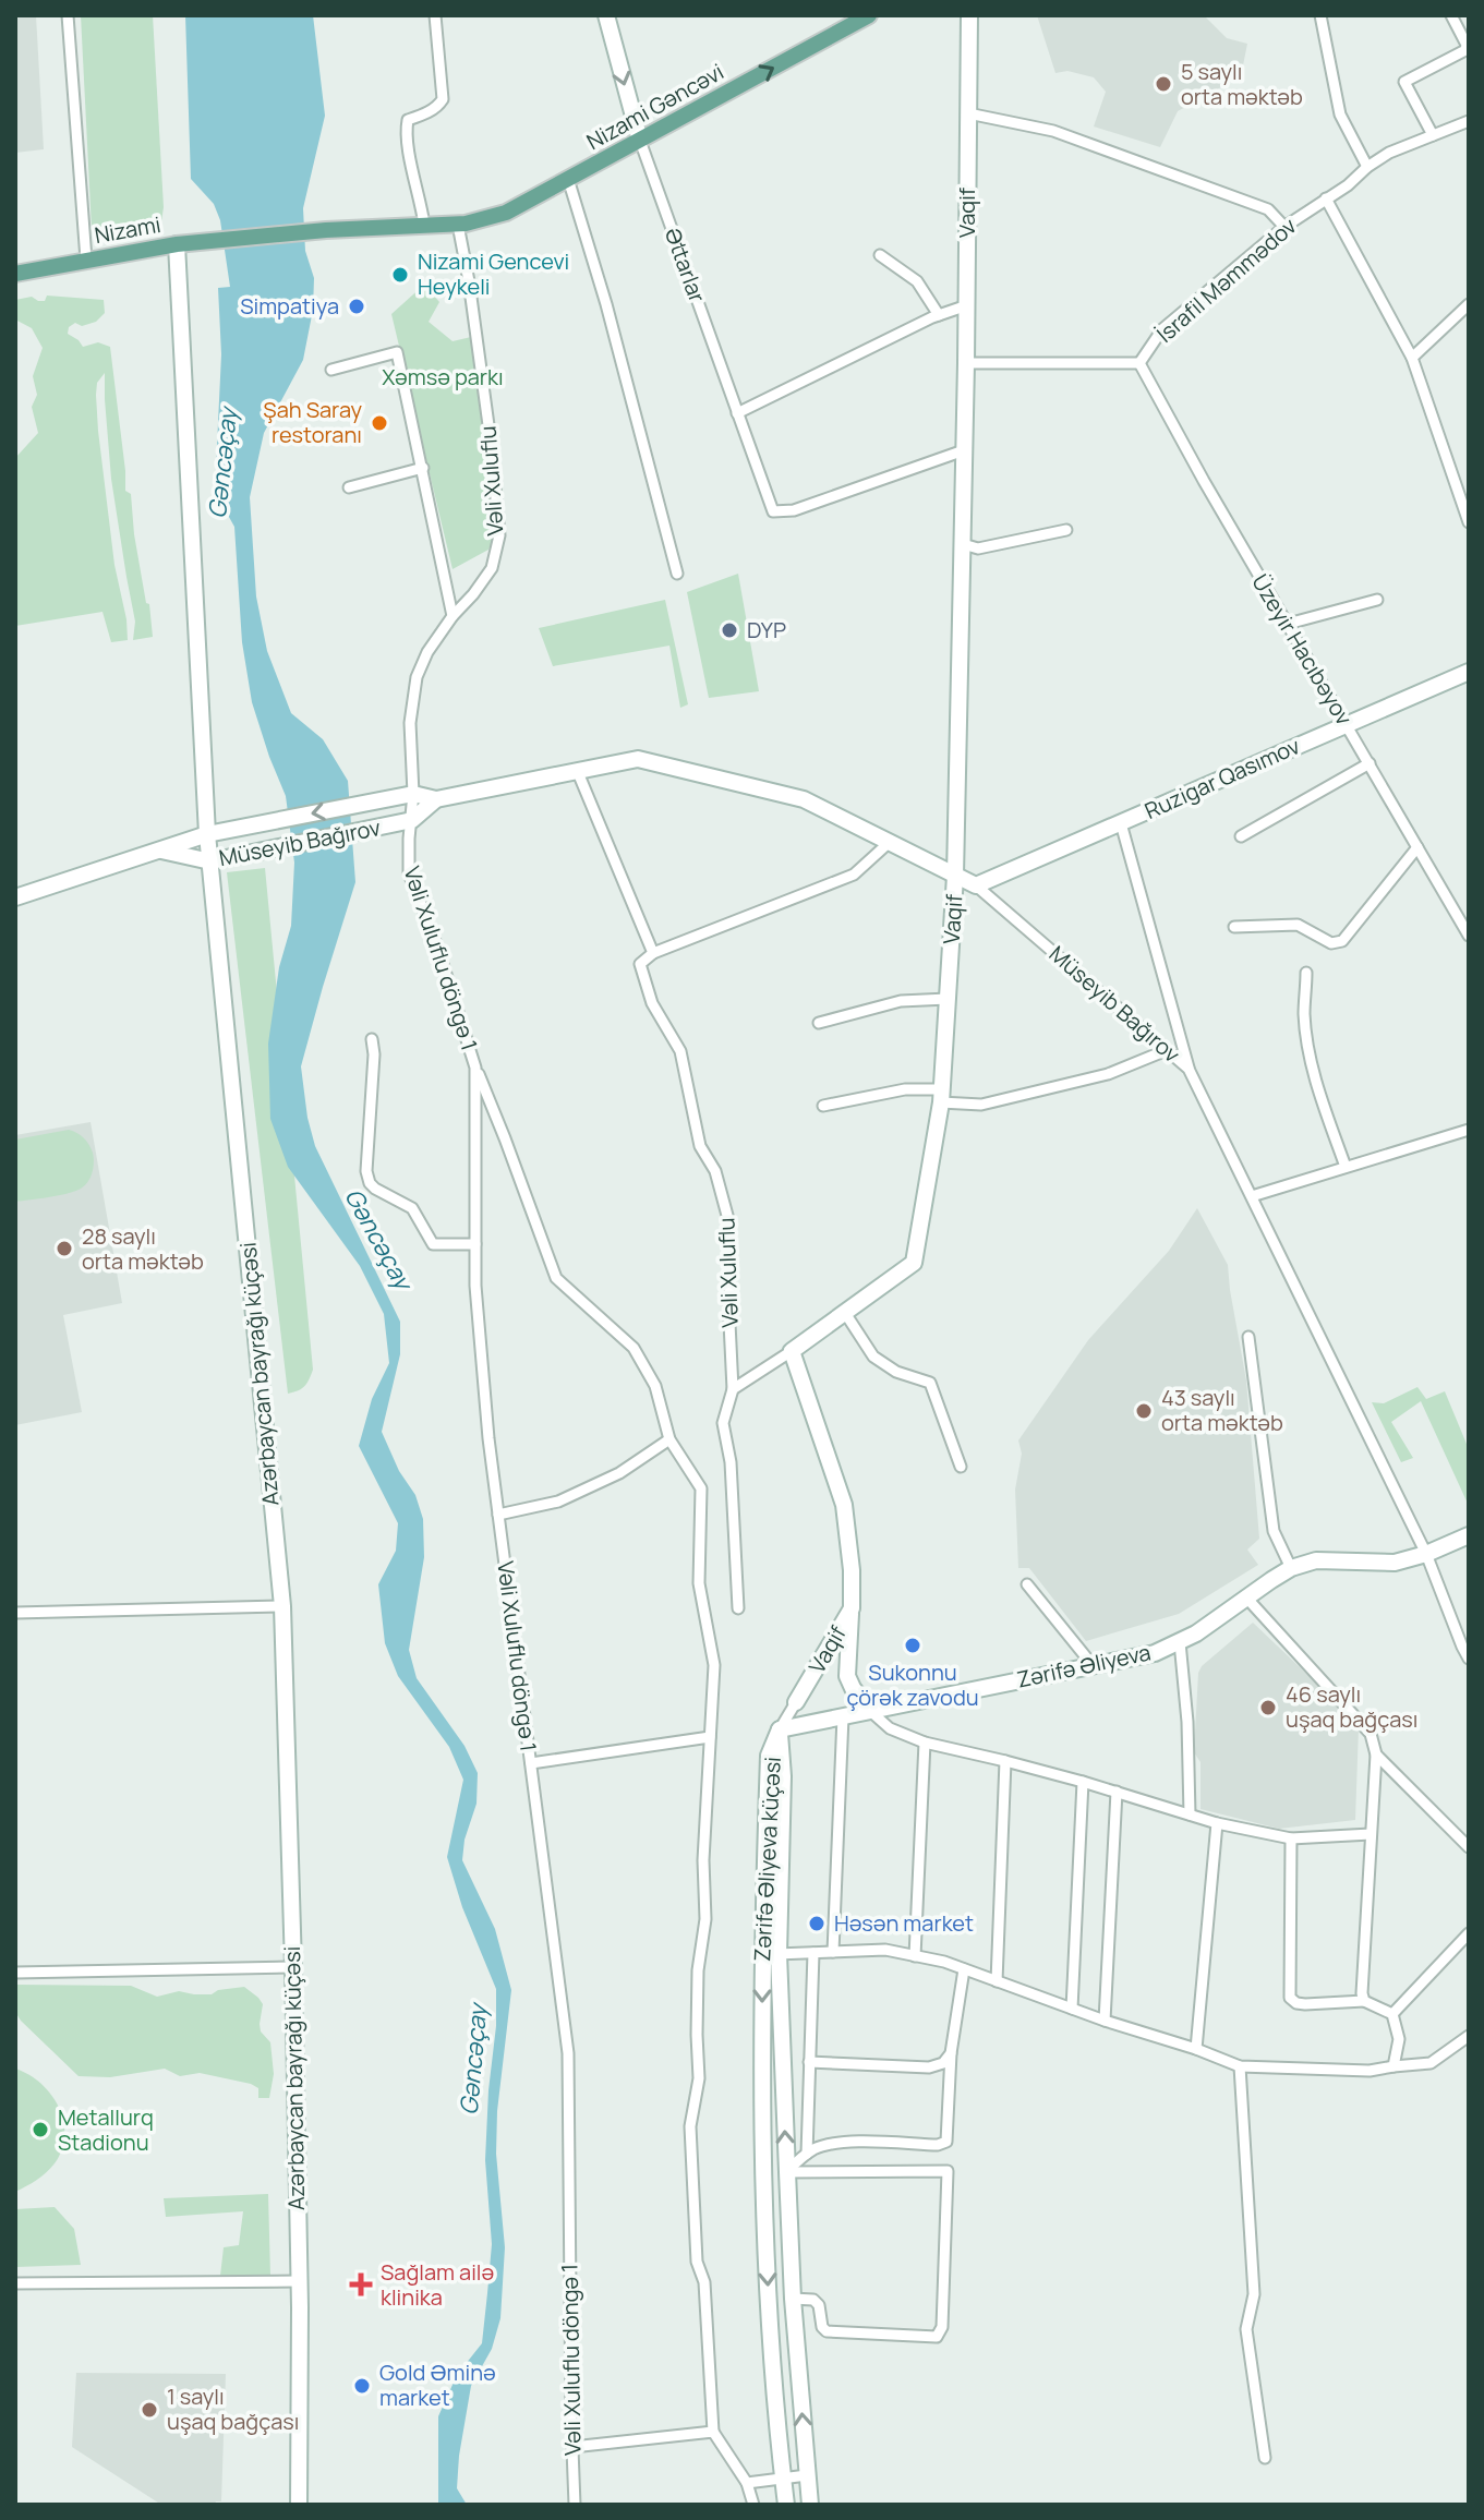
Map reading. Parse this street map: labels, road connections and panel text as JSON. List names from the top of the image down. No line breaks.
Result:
{"streets":{"main road":["Nizami Gəncəvi","Nizami"],"street":["Vaqif","Əttarlar","İsrafil Məmmədov","Vəli Xuluflu","Üzeyir Hacıbəyov","Ruzigar Qasımov","Müseyib Bağırov","Vəli Xuluflu döngə 1","Azərbaycan bayrağı küçəsi","Zərifə Əliyeva","Zərifə Əliyeva küçəsi"]},"crossings":[["Nizami Gəncəvi","Nizami"],["Nizami Gəncəvi","Əttarlar"],["Nizami Gəncəvi","Vəli Xuluflu"],["Vaqif","Əttarlar"],["Vaqif","İsrafil Məmmədov"],["Vaqif","Müseyib Bağırov"],["Vaqif","Zərifə Əliyeva"],["Vaqif","Zərifə Əliyeva küçəsi"],["Nizami","Azərbaycan bayrağı küçəsi"],["İsrafil Məmmədov","Üzeyir Hacıbəyov"],["Vəli Xuluflu","Müseyib Bağırov"],["Vəli Xuluflu","Vəli Xuluflu döngə 1"],["Üzeyir Hacıbəyov","Ruzigar Qasımov"],["Ruzigar Qasımov","Müseyib Bağırov"],["Müseyib Bağırov","Vəli Xuluflu döngə 1"],["Müseyib Bağırov","Azərbaycan bayrağı küçəsi"],["Müseyib Bağırov","Zərifə Əliyeva"],["Zərifə Əliyeva","Zərifə Əliyeva küçəsi"]],"one_way":["Nizami Gəncəvi"],"water":["Gəncəçay"],"parks":["Xəmsə parkı"],"places":{"other":["5 saylı orta məktəb","Nizami Gencevi Heykeli","Simpatiya","Şah Saray restoranı","DYP","28 saylı orta məktəb","43 saylı orta məktəb","Sukonnu çörək zavodu","46 saylı uşaq bağçası","Həsən market","Metallurq Stadionu","Gold Əminə market","1 saylı uşaq bağçası"],"health":["Sağlam ailə klinika"]}}
